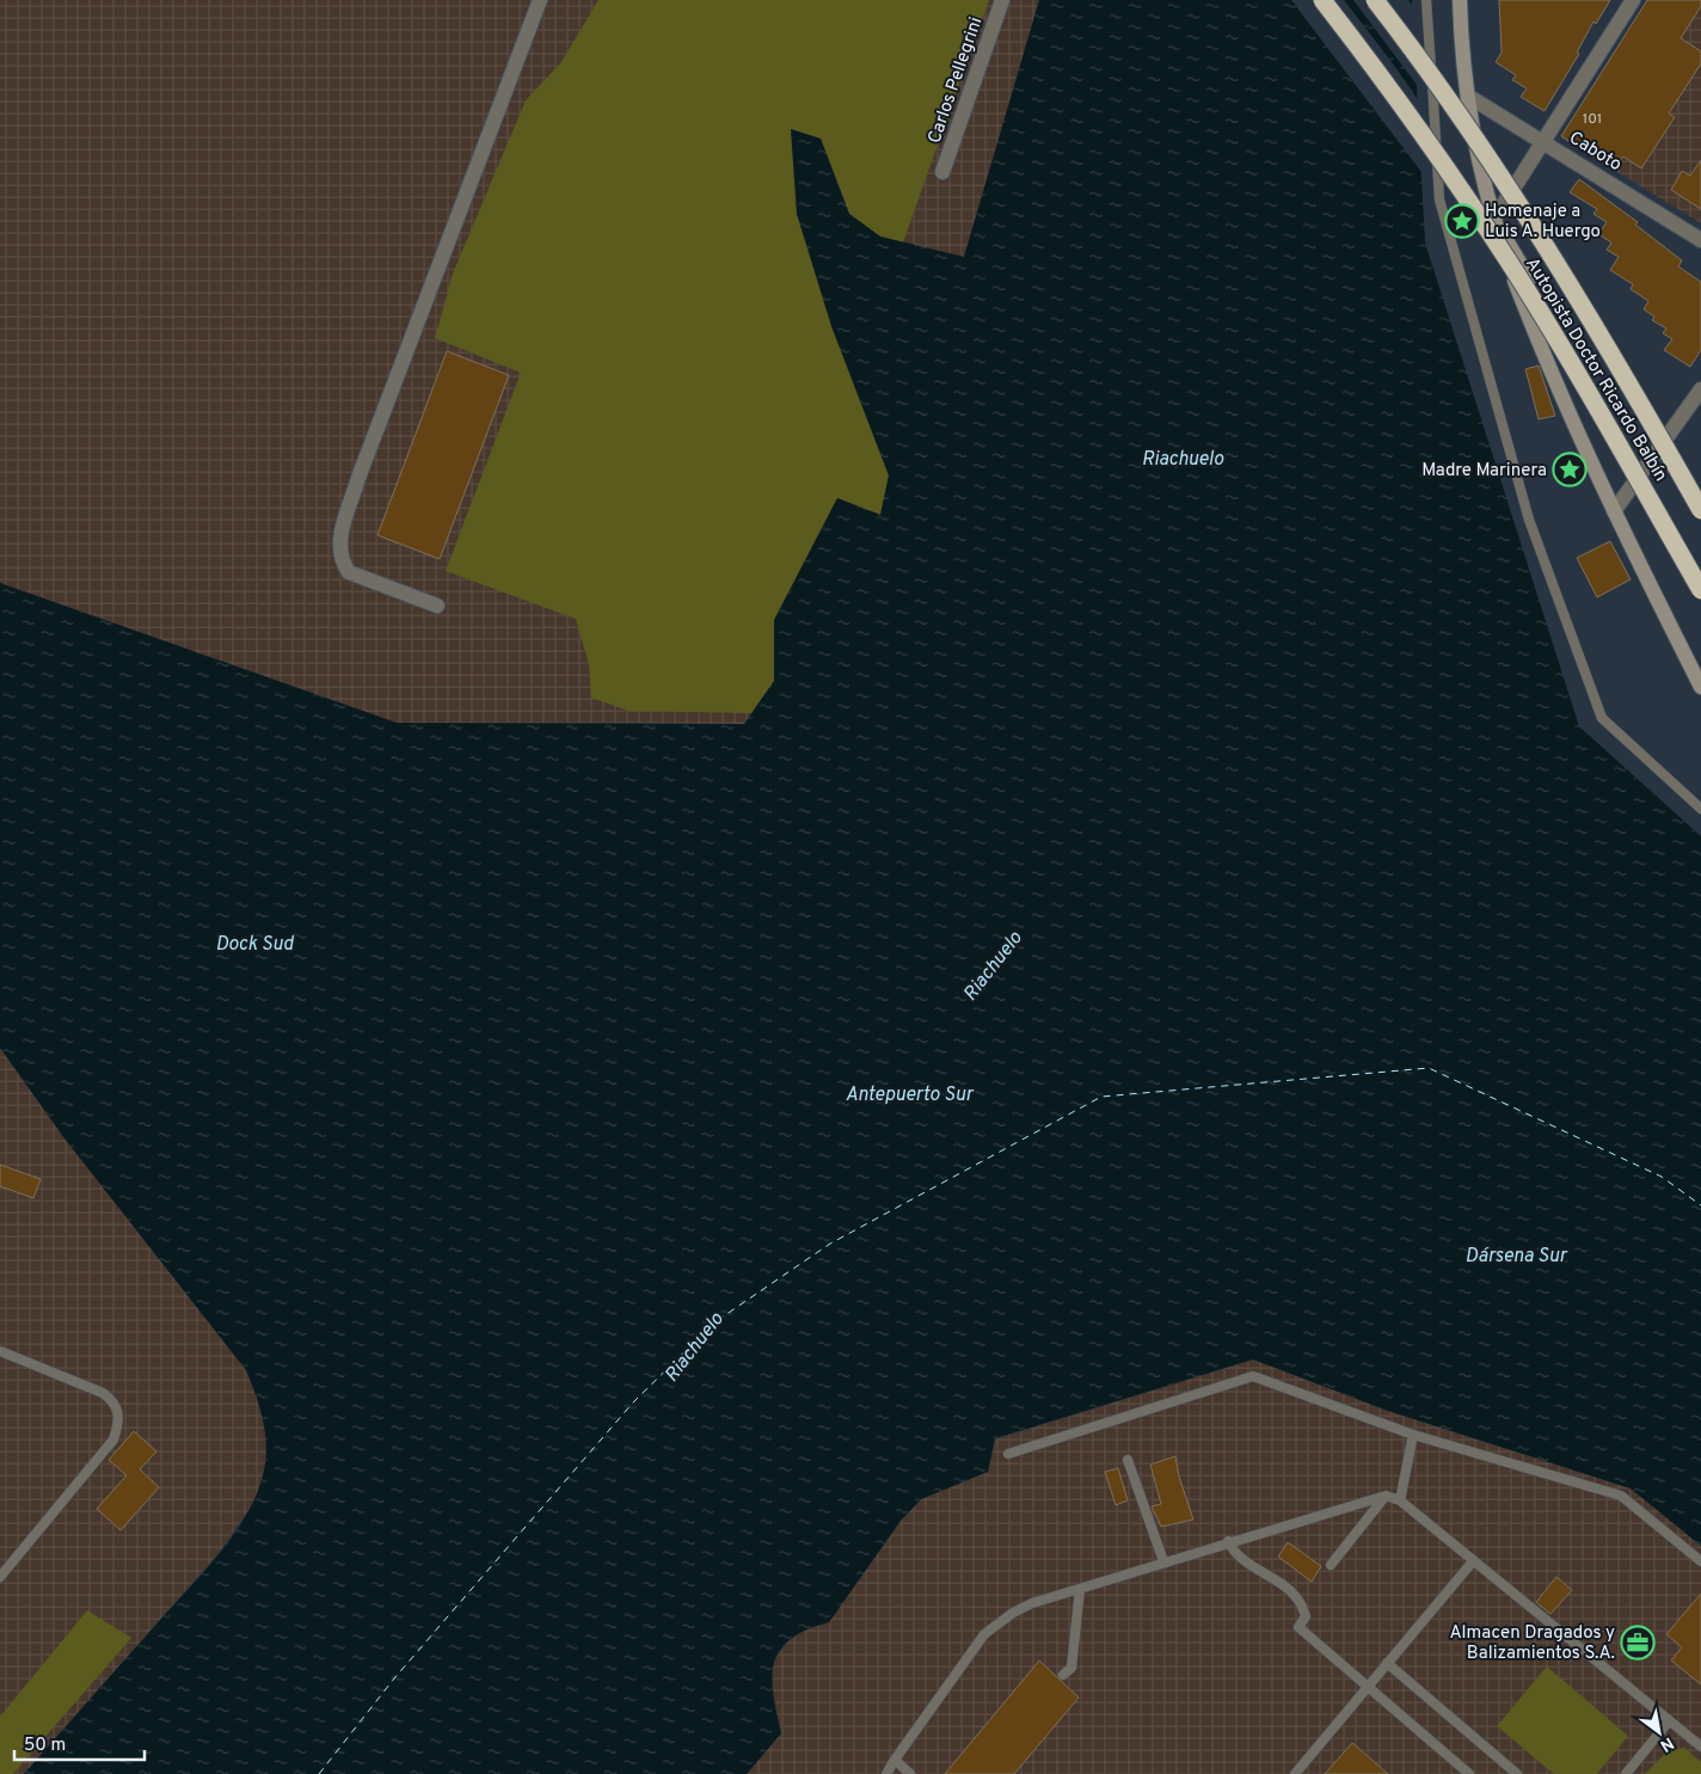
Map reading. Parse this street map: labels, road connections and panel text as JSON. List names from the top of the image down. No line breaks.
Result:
{"streets":{"highway":["Autopista Doctor Ricardo Balbín"],"street":["Carlos Pellegrini","Caboto"]},"water":["Riachuelo","Dock Sud","Antepuerto Sur","Dársena Sur"],"places":{"place":["Homenaje a Luis A. Huergo","Madre Marinera"],"office":["Almacen Dragados y Balizamientos S.A."]},"house_numbers":["101"],"scale_bar":"50 m","north":"bottom right"}
